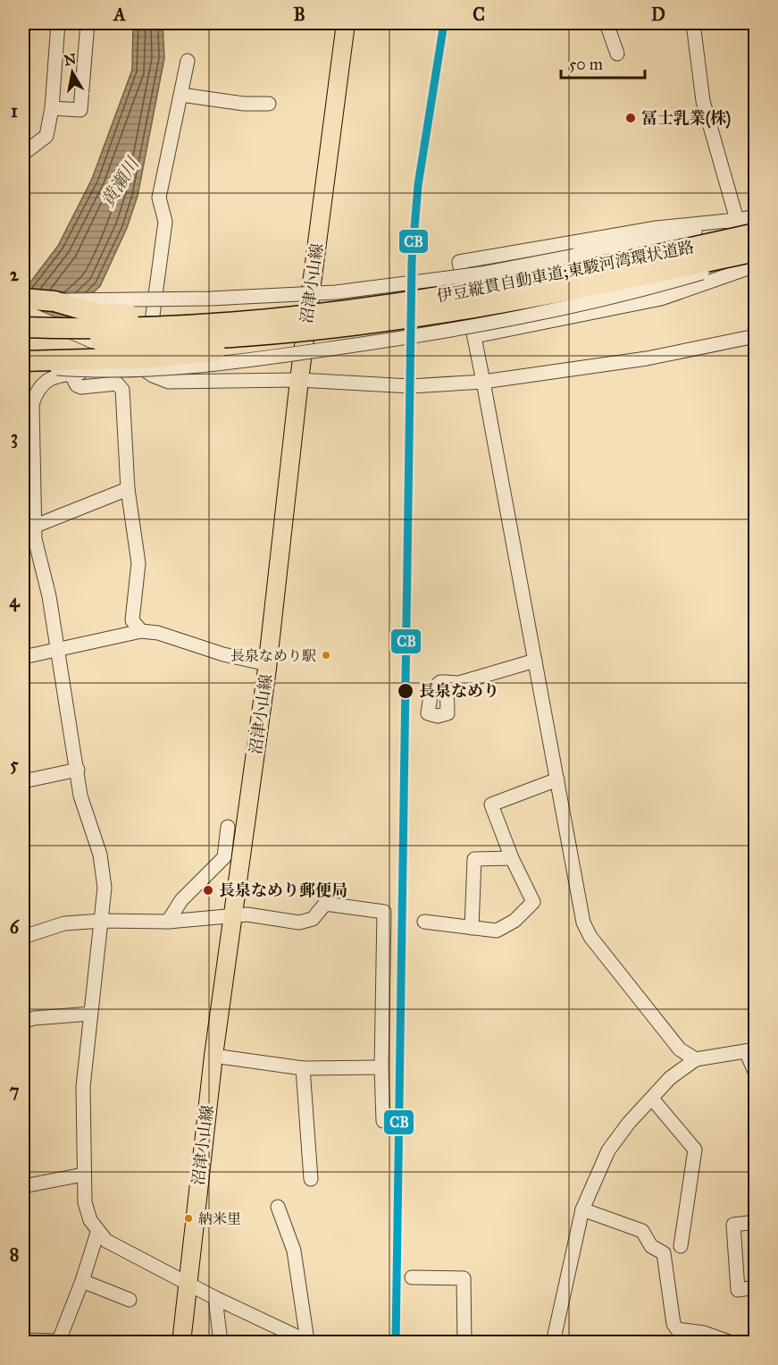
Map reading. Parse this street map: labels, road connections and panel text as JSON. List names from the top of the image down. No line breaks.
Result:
{"streets":{"highway":["伊豆縦貫自動車道;東駿河湾環状道路"],"main road":["沼津小山線"]},"water":["黄瀬川"],"places":["冨士乳業(株)","長泉なめり駅","長泉なめり","長泉なめり郵便局","納米里"],"lines":["transit line CB"],"scale_bar":"50 m","north":"top","grid":{"columns":["A","B","C","D"],"rows":["1","2","3","4","5","6","7","8"]}}
